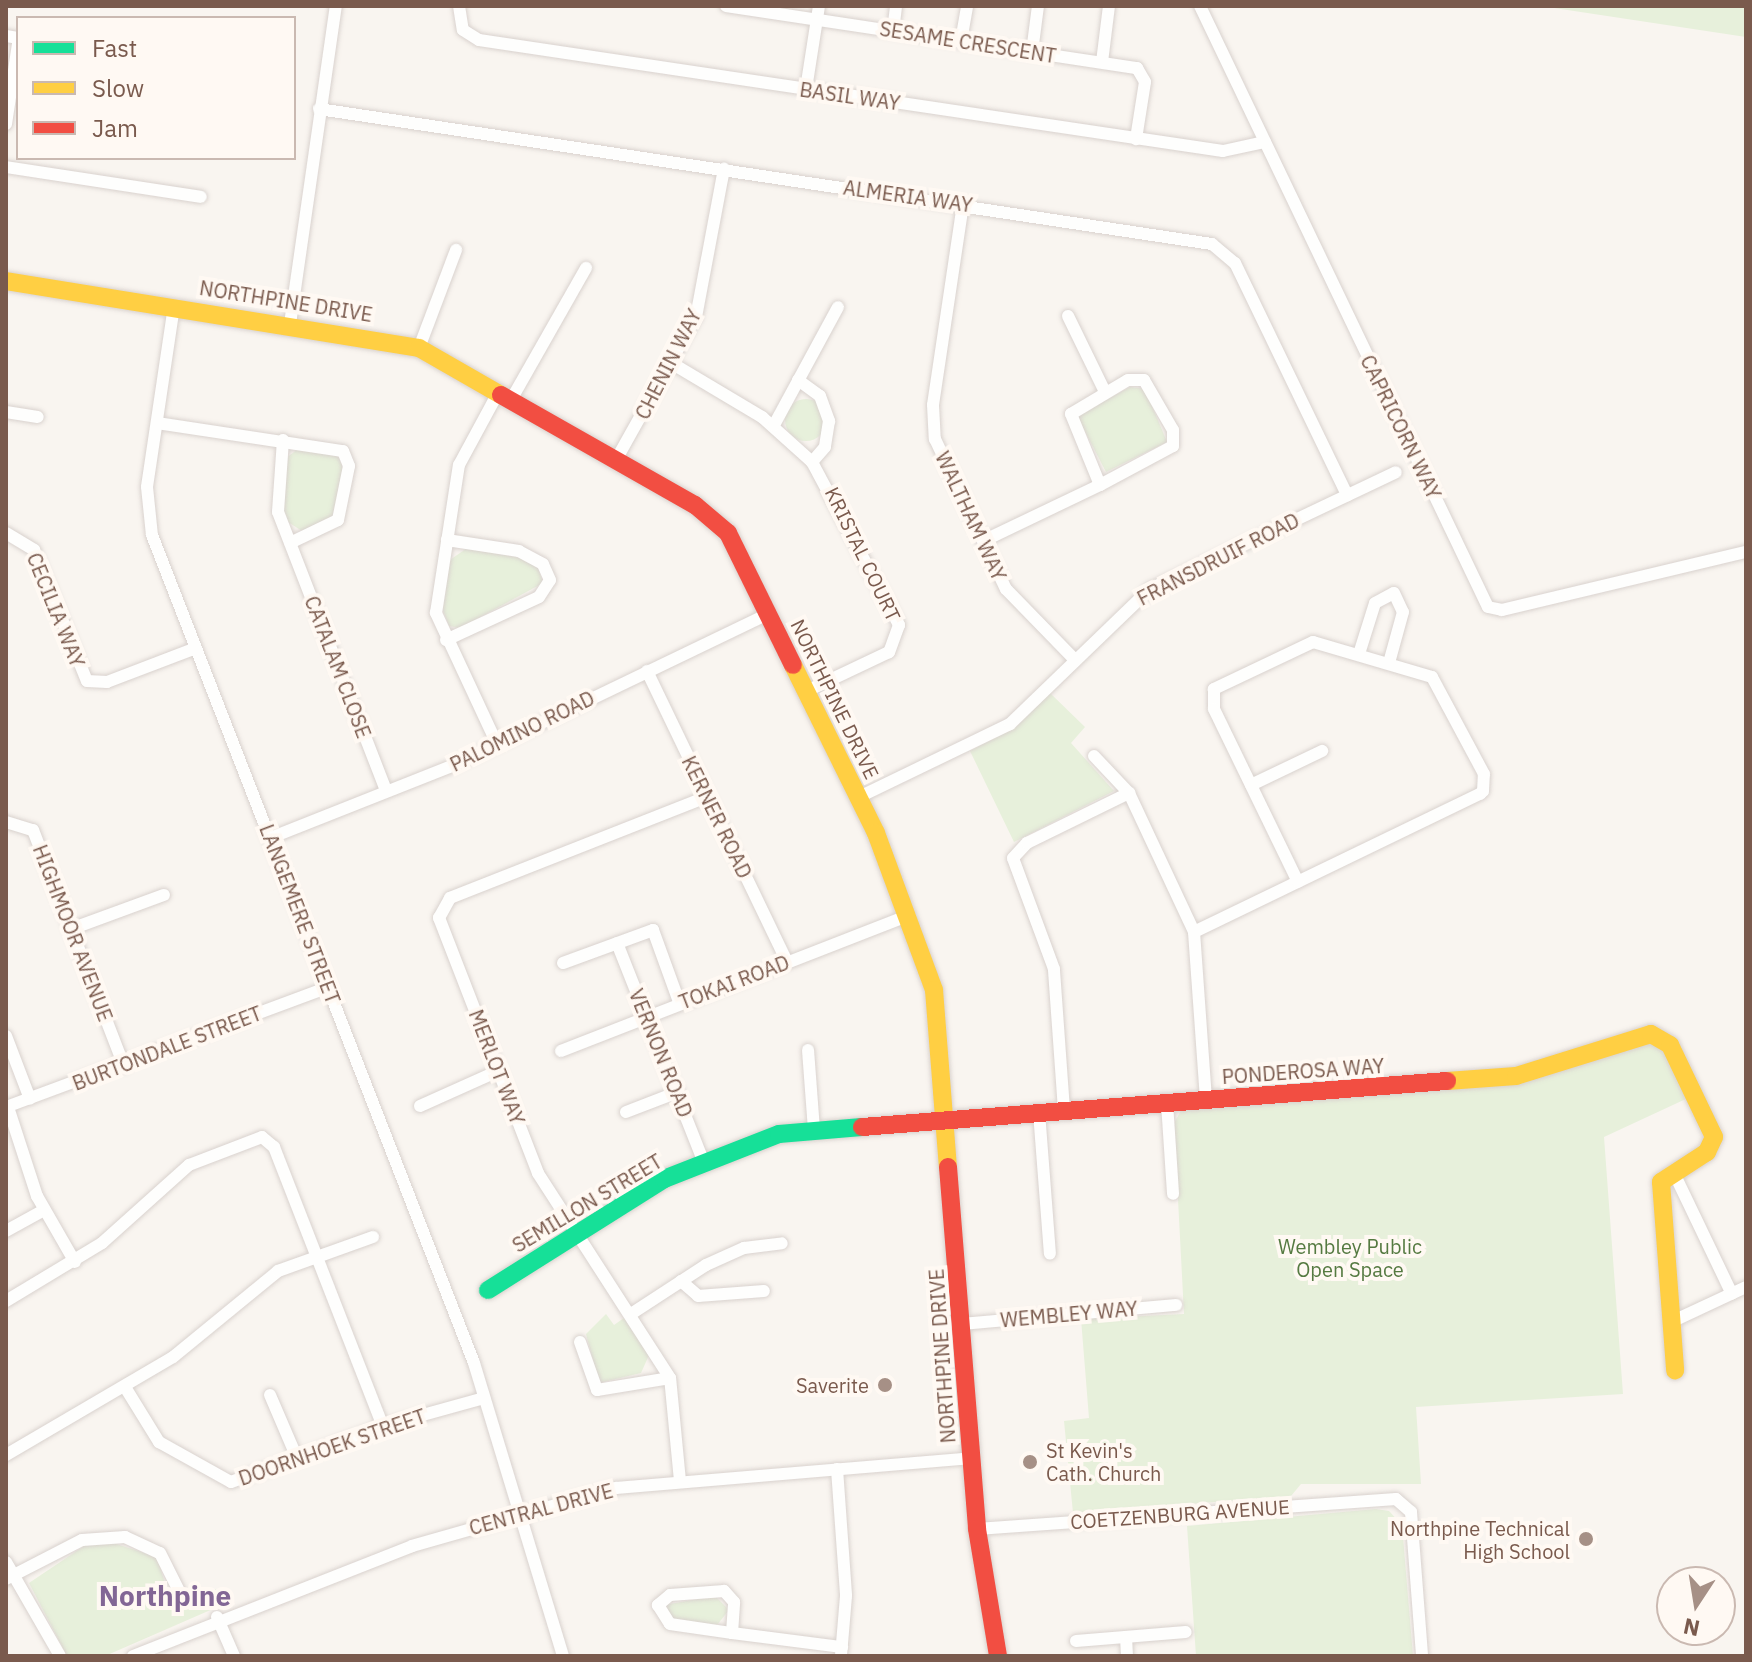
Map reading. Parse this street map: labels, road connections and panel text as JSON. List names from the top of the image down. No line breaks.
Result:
{"streets":{"street":["SESAME CRESCENT","BASIL WAY","ALMERIA WAY","NORTHPINE DRIVE","CHENIN WAY","CAPRICORN WAY","WALTHAM WAY","KRISTAL COURT","FRANSDRUIF ROAD","CECILIA WAY","CATALAM CLOSE","PALOMINO ROAD","KERNER ROAD","LANGEMERE STREET","HIGHMOOR AVENUE","TOKAI ROAD","BURTONDALE STREET","VERNON ROAD","MERLOT WAY","PONDEROSA WAY","SEMILLON STREET","WEMBLEY WAY","DOORNHOEK STREET","CENTRAL DRIVE","COETZENBURG AVENUE"]},"crossings":[["SESAME CRESCENT","BASIL WAY"],["BASIL WAY","CAPRICORN WAY"],["ALMERIA WAY","CHENIN WAY"],["ALMERIA WAY","WALTHAM WAY"],["ALMERIA WAY","FRANSDRUIF ROAD"],["NORTHPINE DRIVE","CHENIN WAY"],["NORTHPINE DRIVE","KRISTAL COURT"],["NORTHPINE DRIVE","FRANSDRUIF ROAD"],["NORTHPINE DRIVE","PALOMINO ROAD"],["NORTHPINE DRIVE","LANGEMERE STREET"],["NORTHPINE DRIVE","TOKAI ROAD"],["NORTHPINE DRIVE","PONDEROSA WAY"],["NORTHPINE DRIVE","SEMILLON STREET"],["NORTHPINE DRIVE","WEMBLEY WAY"],["NORTHPINE DRIVE","CENTRAL DRIVE"],["NORTHPINE DRIVE","COETZENBURG AVENUE"],["CHENIN WAY","KRISTAL COURT"],["WALTHAM WAY","FRANSDRUIF ROAD"],["CECILIA WAY","LANGEMERE STREET"],["CATALAM CLOSE","PALOMINO ROAD"],["PALOMINO ROAD","KERNER ROAD"],["PALOMINO ROAD","LANGEMERE STREET"],["KERNER ROAD","TOKAI ROAD"],["KERNER ROAD","MERLOT WAY"],["LANGEMERE STREET","BURTONDALE STREET"],["LANGEMERE STREET","DOORNHOEK STREET"],["LANGEMERE STREET","CENTRAL DRIVE"],["HIGHMOOR AVENUE","BURTONDALE STREET"],["TOKAI ROAD","VERNON ROAD"],["VERNON ROAD","SEMILLON STREET"],["MERLOT WAY","SEMILLON STREET"],["MERLOT WAY","CENTRAL DRIVE"],["PONDEROSA WAY","SEMILLON STREET"]],"districts":["Northpine"],"parks":["Wembley Public Open Space"],"places":["Saverite","St Kevin's Cath. Church","Northpine Technical High School"],"legend":["Fast","Slow","Jam"],"north":"bottom"}
